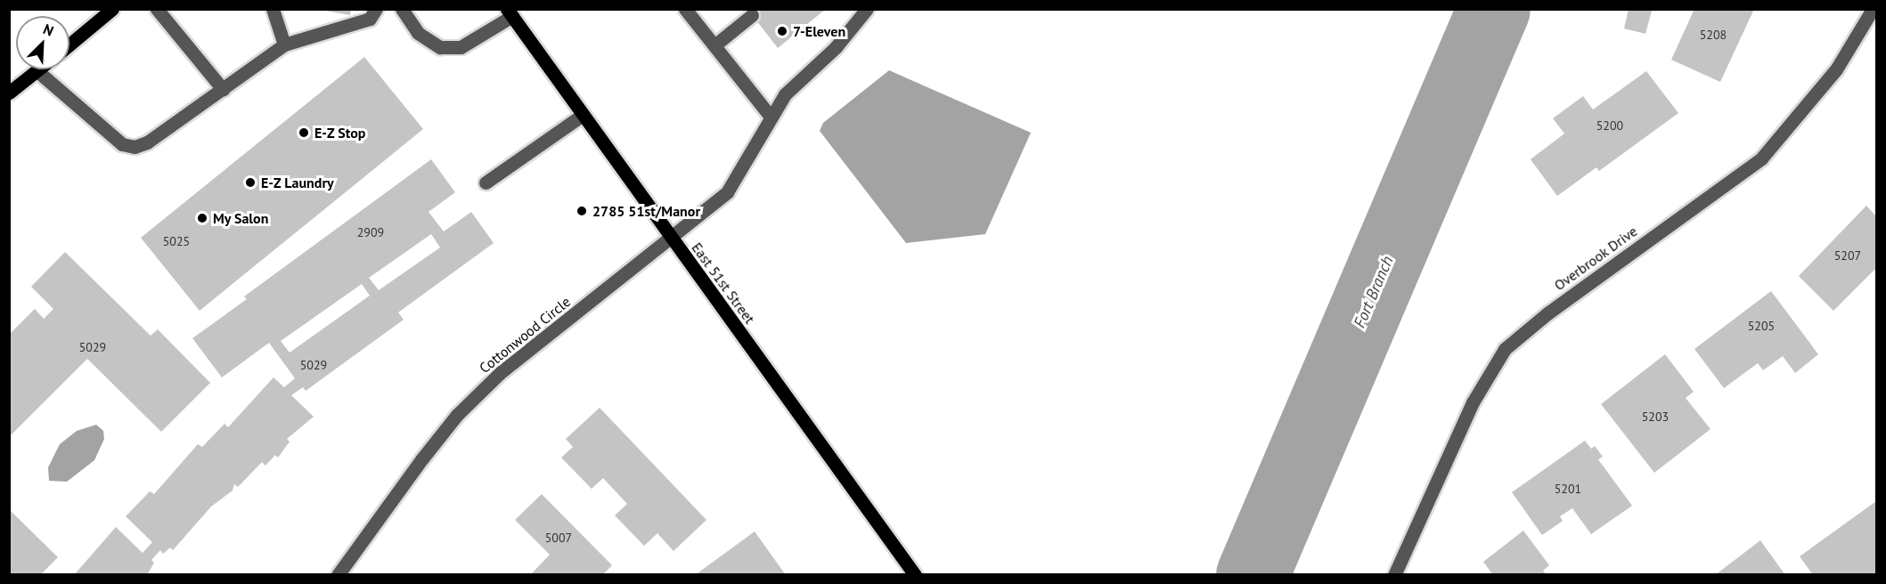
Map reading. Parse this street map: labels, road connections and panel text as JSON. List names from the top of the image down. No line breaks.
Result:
{"streets":{"main road":["East 51st Street"],"street":["Overbrook Drive","Cottonwood Circle"]},"crossings":[["East 51st Street","Cottonwood Circle"]],"water":["Fort Branch"],"places":["7-Eleven","E-Z Stop","E-Z Laundry","2785 51st/Manor","My Salon"],"house_numbers":["5208","5200","2909","5025","5207","5205","5029","5029","5203","5201","5007"],"north":"top right"}
